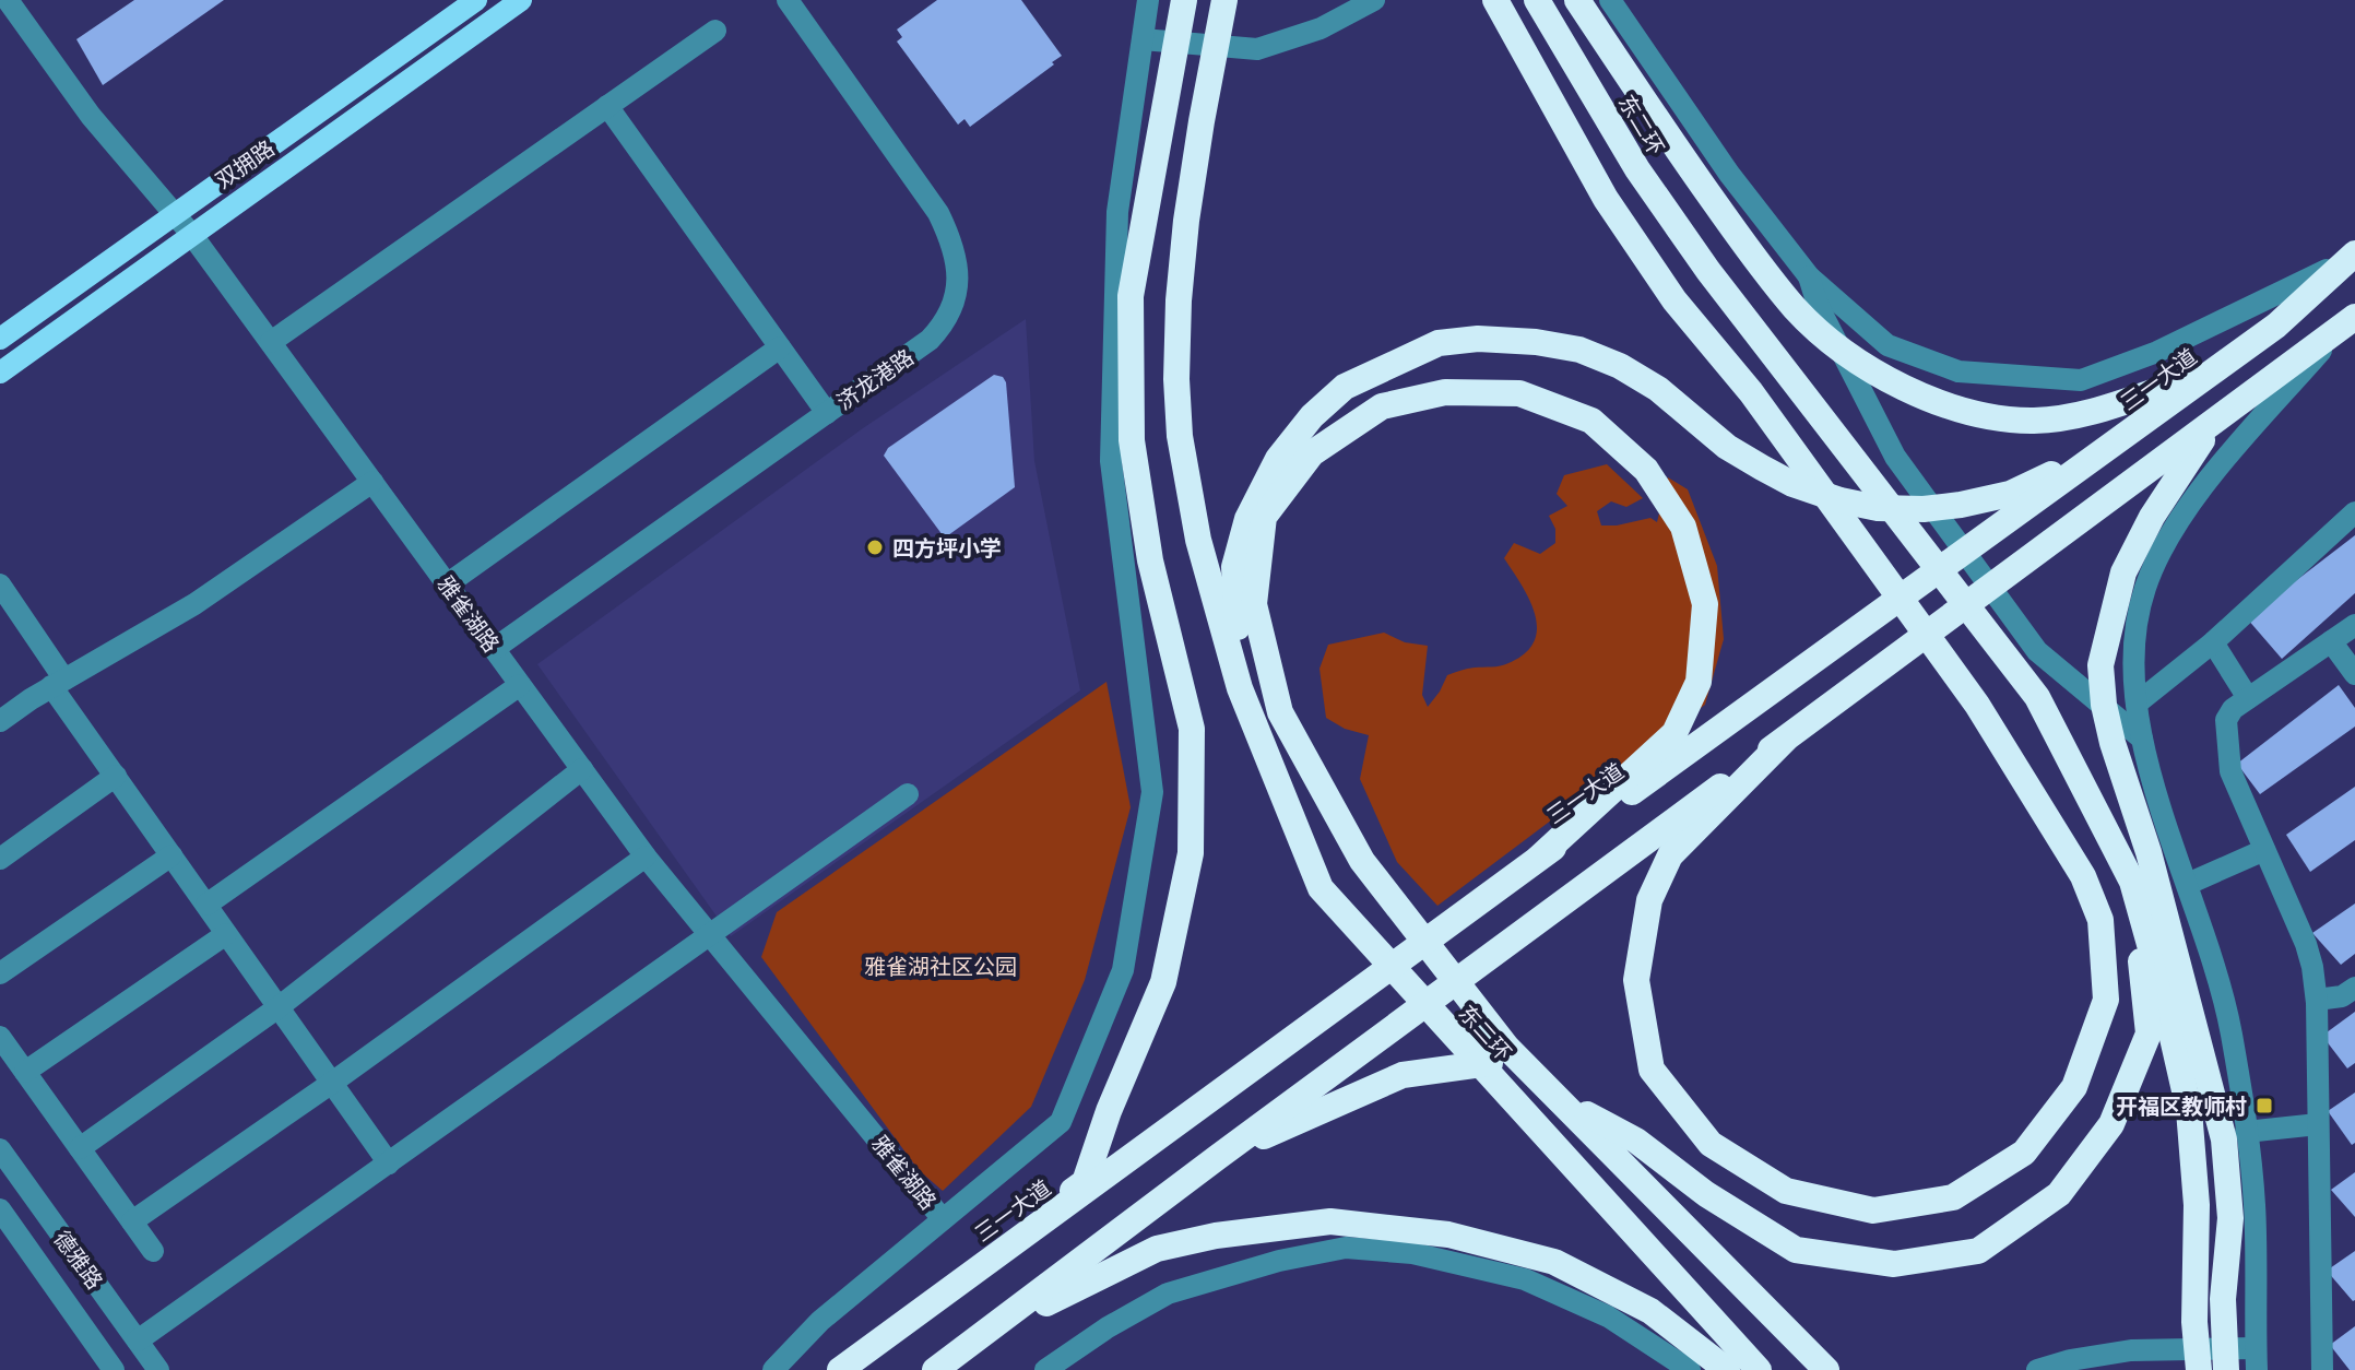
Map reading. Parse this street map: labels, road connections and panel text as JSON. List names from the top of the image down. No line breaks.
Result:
{"streets":{"highway":["东二环","三一大道"],"main road":["双拥路"],"street":["济龙港路","雅雀湖路","德雅路"]},"crossings":[["双拥路","雅雀湖路"],["济龙港路","雅雀湖路"]],"parks":["雅雀湖社区公园"],"places":{"other":["四方坪小学"],"transit":["开福区教师村"]}}
